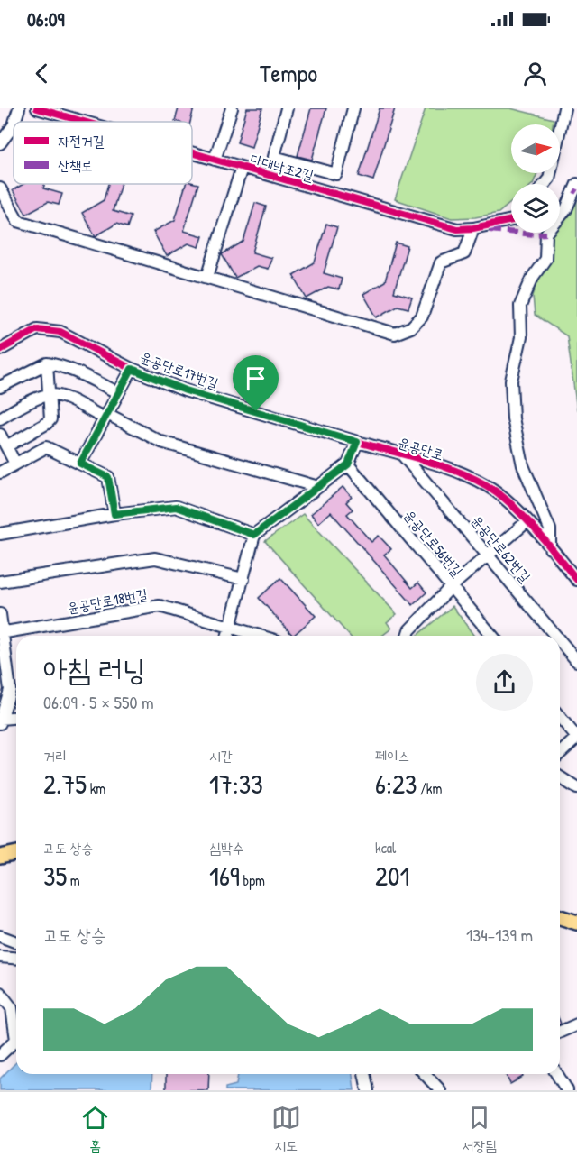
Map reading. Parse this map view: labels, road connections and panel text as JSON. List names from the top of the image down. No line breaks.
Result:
{"streets":{"street":["다대낙조2길","윤공단로17번길","윤공단로","윤공단로56번길","윤공단로62번길","윤공단로18번길"]},"crossings":[["윤공단로17번길","윤공단로"],["윤공단로","윤공단로62번길"]],"legend":["자전거길","산책로"],"north":"right","page":{"status":"06:09","header":"Tempo","heading":["아침 러닝","06:09 · 5 × 550 m"],"stats":[["거리","2.75 km"],["시간","17:33"],["페이스","6:23 /km"],["고도 상승","35 m"],["심박수","169 bpm"],["kcal","201"]],"chart":["고도 상승","134–139 m"],"tabs":["홈","지도","저장됨"]}}
